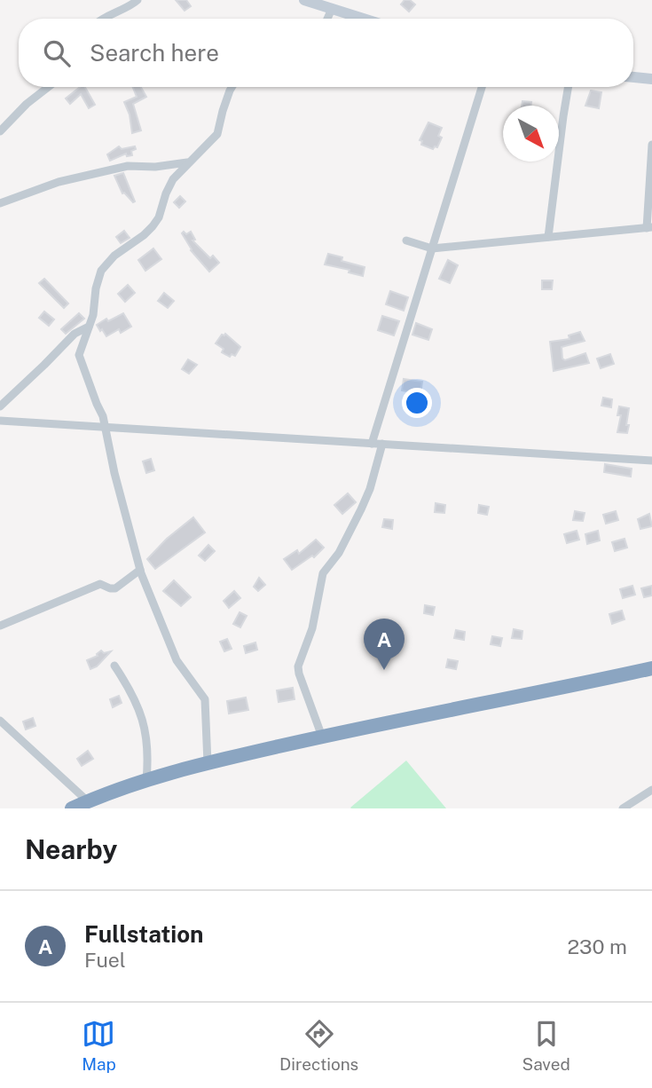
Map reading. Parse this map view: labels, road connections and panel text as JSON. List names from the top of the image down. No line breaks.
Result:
{"north":"bottom right","page":{"search":"Search here","pins":"A","heading":"Nearby","list":[{"mark":"A","name":"Fullstation","note":"Fuel","value":"230 m"}],"nav":["Map","Directions","Saved"]}}
